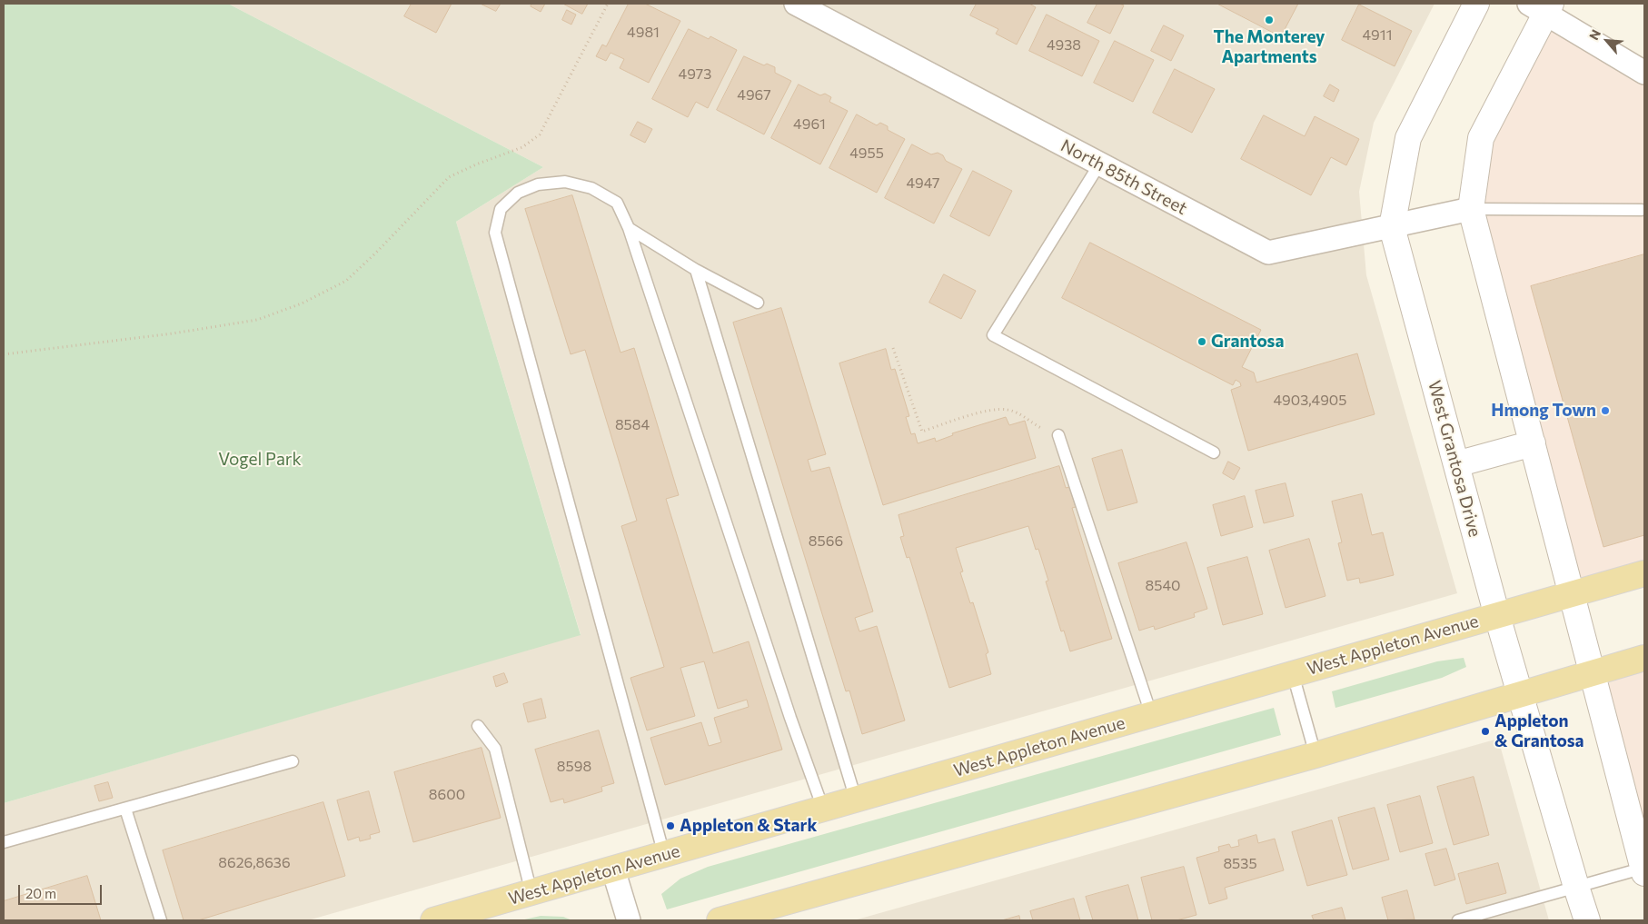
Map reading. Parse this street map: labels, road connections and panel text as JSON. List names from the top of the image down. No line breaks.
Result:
{"streets":{"main road":["West Appleton Avenue"],"street":["North 85th Street","West Grantosa Drive"]},"crossings":[["North 85th Street","West Grantosa Drive"],["West Grantosa Drive","West Appleton Avenue"]],"parks":["Vogel Park"],"places":["The Monterey Apartments","Grantosa","Hmong Town","Appleton & Grantosa","Appleton & Stark"],"house_numbers":["4981","4911","4938","4973","4967","4961","4955","4947","4903,4905","8584","8566","8540","8598","8600","8626,8636","8535"],"scale_bar":"20 m","north":"top left"}
